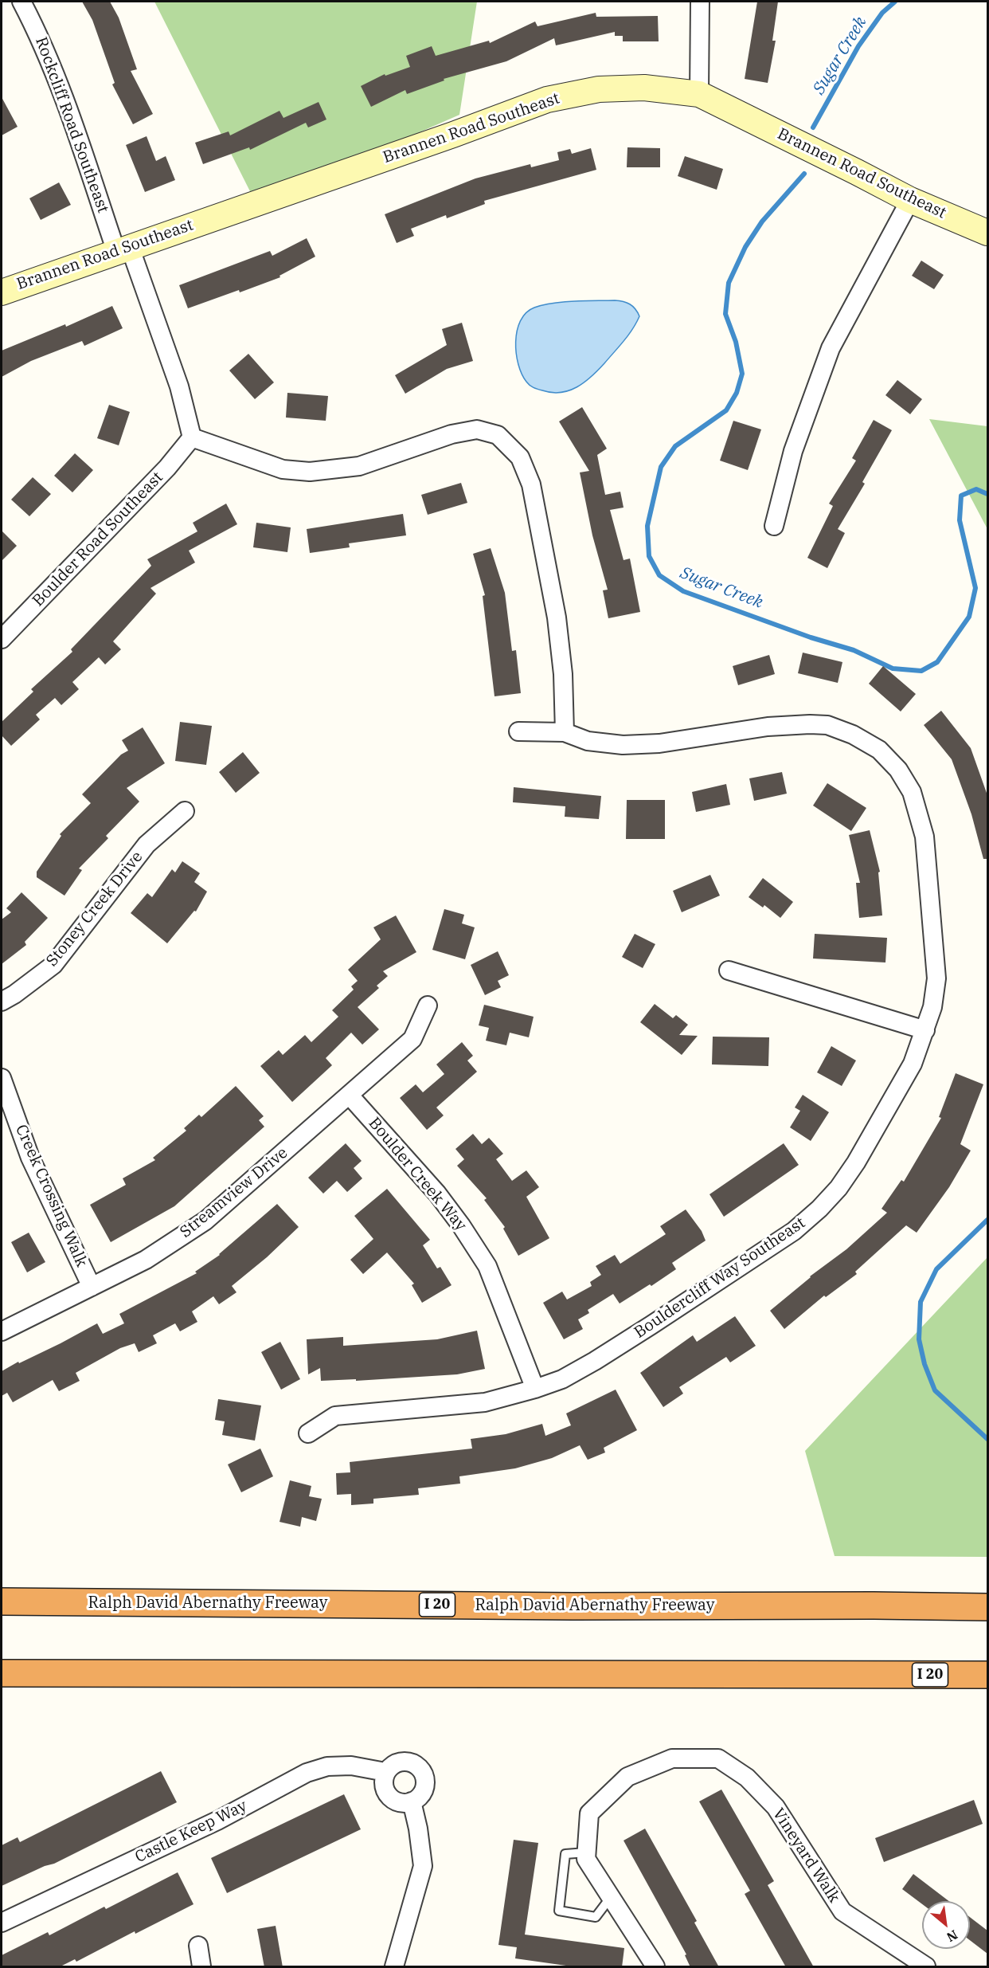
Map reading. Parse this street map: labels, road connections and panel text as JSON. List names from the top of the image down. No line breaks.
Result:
{"streets":{"highway":["Ralph David Abernathy Freeway","I 20"],"street":["Rockcliff Road Southeast","Brannen Road Southeast","Boulder Road Southeast","Stoney Creek Drive","Boulder Creek Way","Streamview Drive","Creek Crossing Walk","Bouldercliff Way Southeast","Castle Keep Way","Vineyard Walk"]},"crossings":[["Rockcliff Road Southeast","Brannen Road Southeast"],["Rockcliff Road Southeast","Boulder Road Southeast"],["Boulder Creek Way","Streamview Drive"],["Boulder Creek Way","Bouldercliff Way Southeast"],["Streamview Drive","Creek Crossing Walk"]],"water":["Sugar Creek"],"north":"bottom right"}
